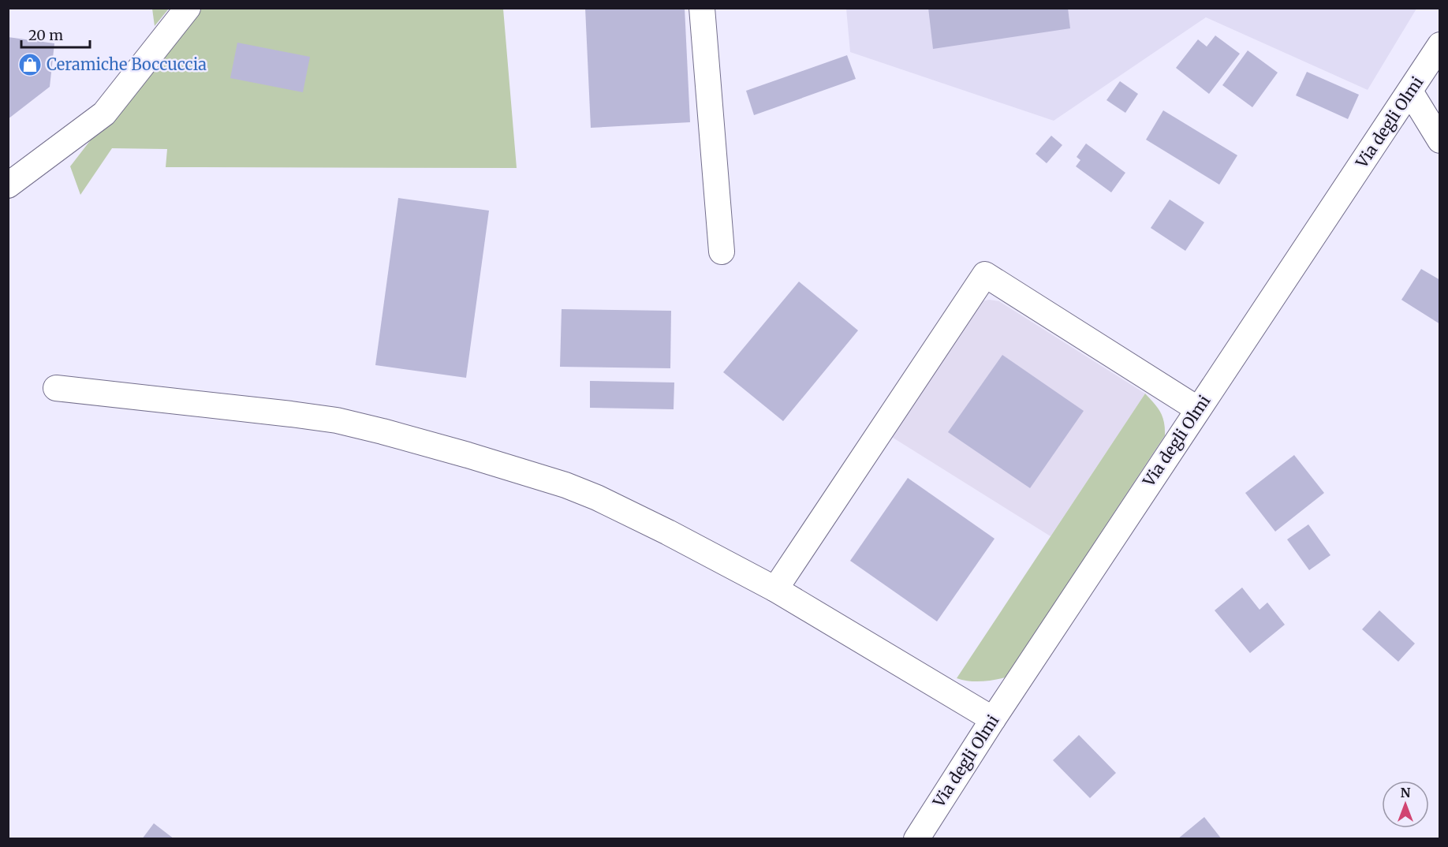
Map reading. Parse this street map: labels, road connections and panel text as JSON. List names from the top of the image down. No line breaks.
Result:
{"streets":{"street":["Via degli Olmi"]},"places":{"shop":["Ceramiche Boccuccia"]},"scale_bar":"20 m","north":"top"}
